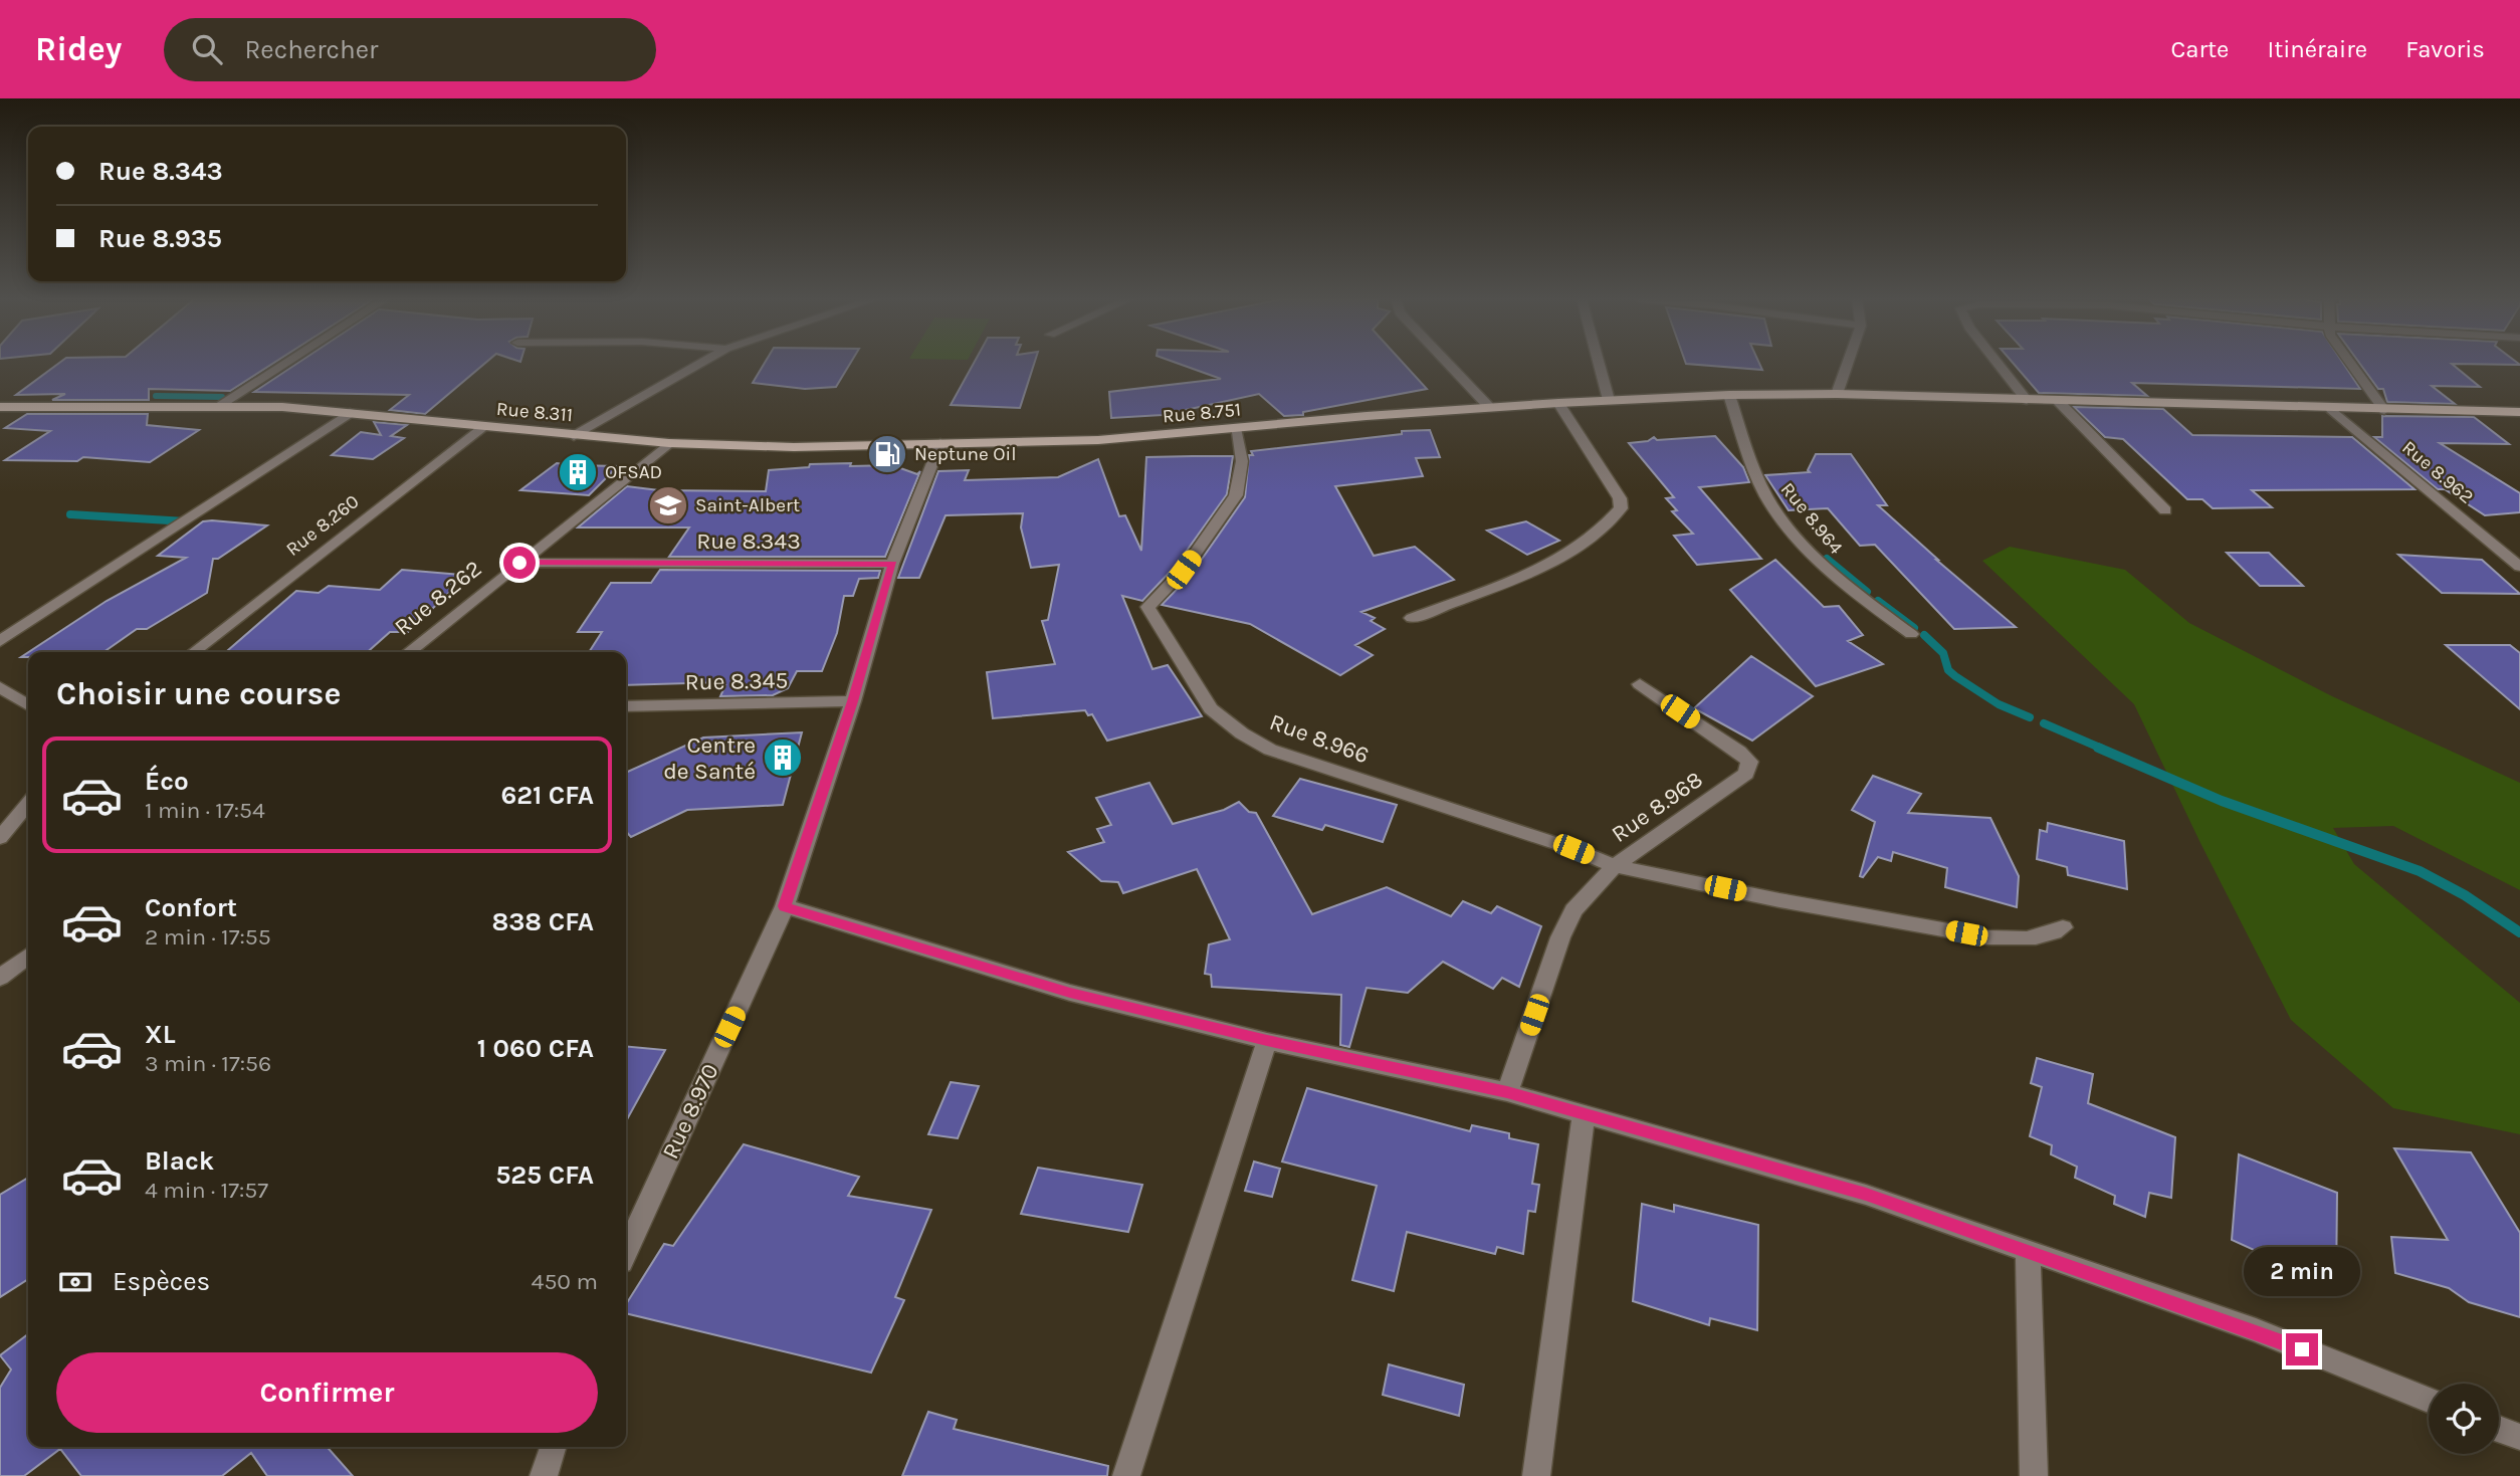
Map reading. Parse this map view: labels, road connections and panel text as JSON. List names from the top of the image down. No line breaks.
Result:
{"streets":{"main road":["Rue 8.311","Rue 8.751"],"street":["Rue 8.962","Rue 8.964","Rue 8.260","Rue 8.343","Rue 8.262","Rue 8.345","Rue 8.966","Rue 8.968","Rue 8.970"]},"crossings":[["Rue 8.311","Rue 8.751"],["Rue 8.311","Rue 8.260"],["Rue 8.311","Rue 8.262"],["Rue 8.311","Rue 8.970"],["Rue 8.751","Rue 8.962"],["Rue 8.751","Rue 8.964"],["Rue 8.751","Rue 8.966"],["Rue 8.751","Rue 8.970"],["Rue 8.343","Rue 8.262"],["Rue 8.343","Rue 8.970"],["Rue 8.345","Rue 8.970"],["Rue 8.966","Rue 8.968"]],"places":{"fuel station":["Neptune Oil"],"building":["OFSAD","Centre de Santé"],"school or university":["Saint-Albert"]},"page":{"header":"Ridey","search":"Rechercher","nav":["Carte","Itinéraire","Favoris"],"banner":["Rue 8.343","Rue 8.935"],"heading":"Choisir une course","list":[{"name":"Éco","note":"1 min · 17:54","value":"621 CFA"},{"name":"Confort","note":"2 min · 17:55","value":"838 CFA"},{"name":"XL","note":"3 min · 17:56","value":"1 060 CFA"},{"name":"Black","note":"4 min · 17:57","value":"525 CFA"}],"pay":["Espèces","450 m"],"bubble":"2 min","buttons":"Confirmer"}}
